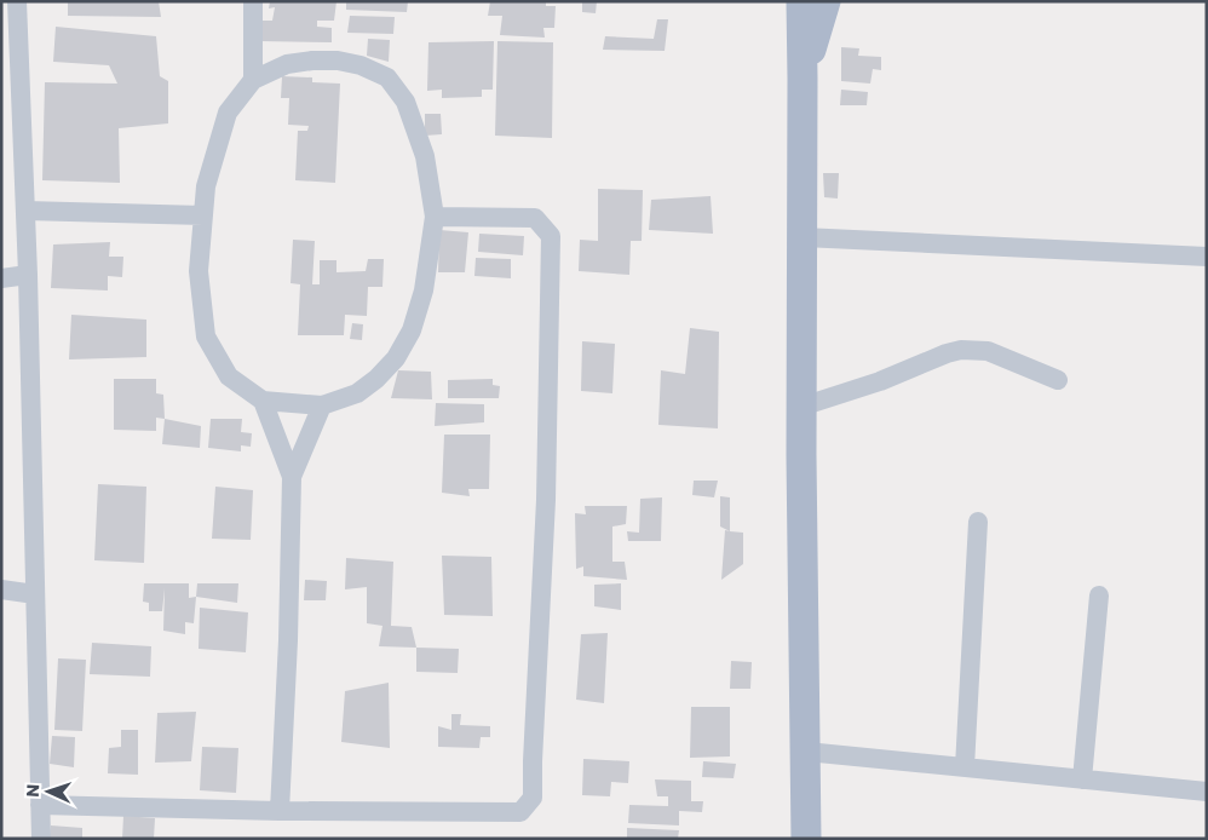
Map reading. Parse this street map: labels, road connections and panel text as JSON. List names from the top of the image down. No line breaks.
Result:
{"north":"left"}
